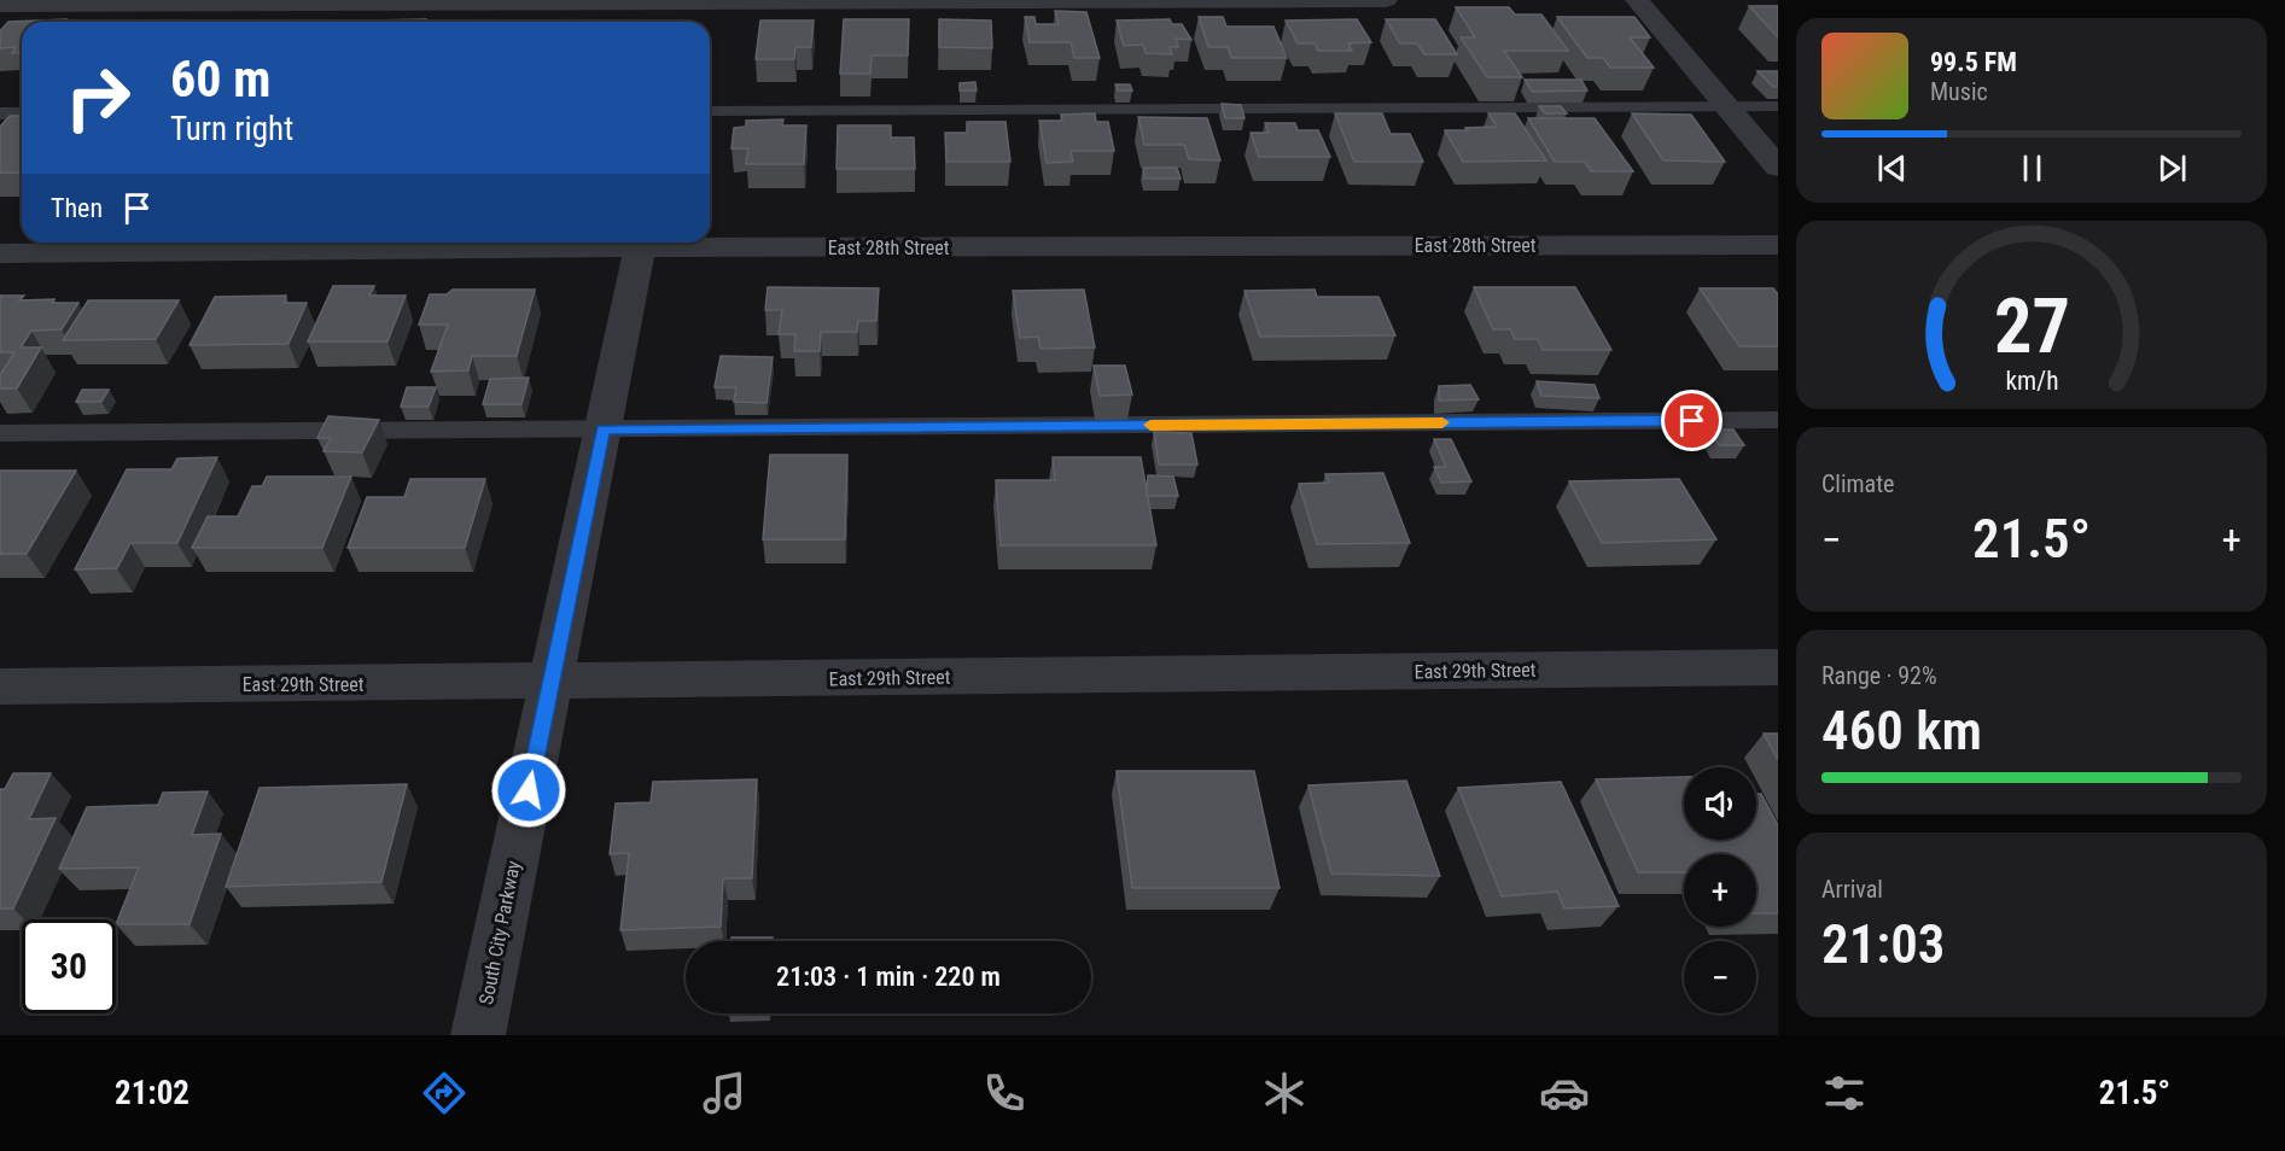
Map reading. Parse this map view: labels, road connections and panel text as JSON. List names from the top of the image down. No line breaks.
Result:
{"streets":{"street":["East 28th Street","East 29th Street","South City Parkway"]},"crossings":[["East 29th Street","South City Parkway"]],"page":{"turn":["60 m","Turn right"],"song":["99.5 FM","Music"],"then":"Then","tile":["Climate",["Range · 92%","460 km"],["Arrival","21:03"]],"heat":["−","21.5°","+"],"map_buttons":["+","−"],"limit":"30","trip":"21:03 · 1 min · 220 m","tabs":["21:02","21.5°"],"gauge":["27","km/h"]}}
